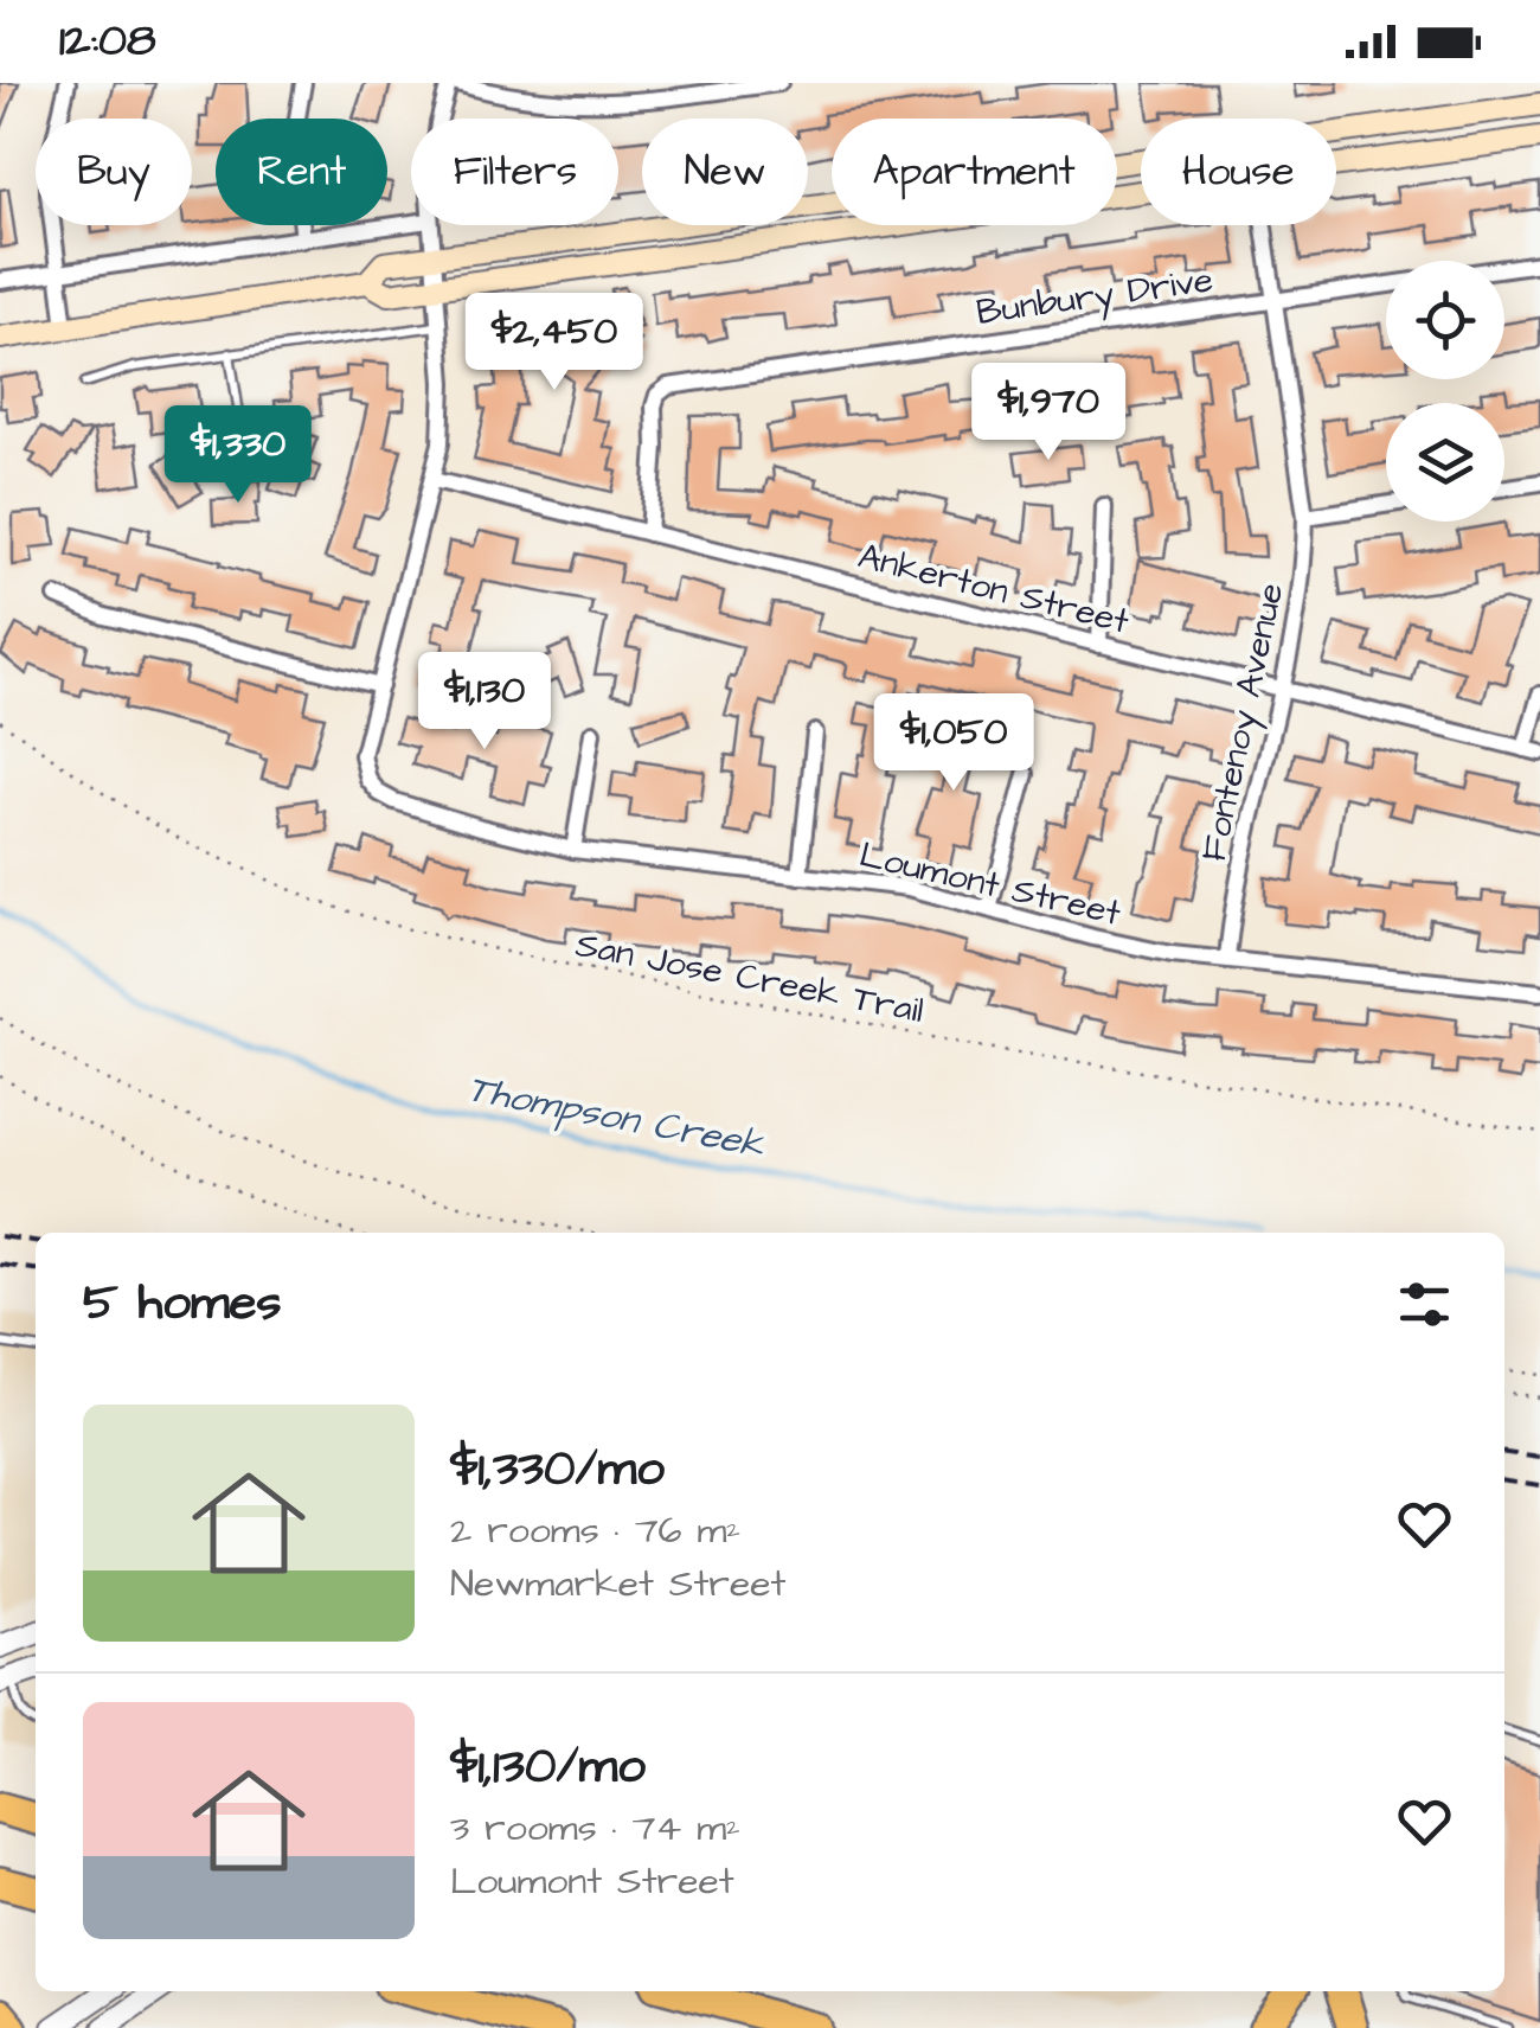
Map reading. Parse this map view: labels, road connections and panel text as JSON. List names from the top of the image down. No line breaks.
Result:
{"streets":{"street":["Bunbury Drive","Ankerton Street","Fontenoy Avenue","Loumont Street"],"path":["San Jose Creek Trail"]},"crossings":[["Bunbury Drive","Ankerton Street"],["Bunbury Drive","Fontenoy Avenue"],["Ankerton Street","Fontenoy Avenue"],["Fontenoy Avenue","Loumont Street"]],"water":["Thompson Creek"],"page":{"status":"12:08","chip":["Buy","Rent","Filters","New","Apartment","House"],"price":["$2,450","$1,970","$1,330","$1,130","$1,050"],"heading":"5 homes","list":[{"name":"$1,330/mo","note":"2 rooms · 76 m² · Newmarket Street"},{"name":"$1,130/mo","note":"3 rooms · 74 m² · Loumont Street"}]}}
